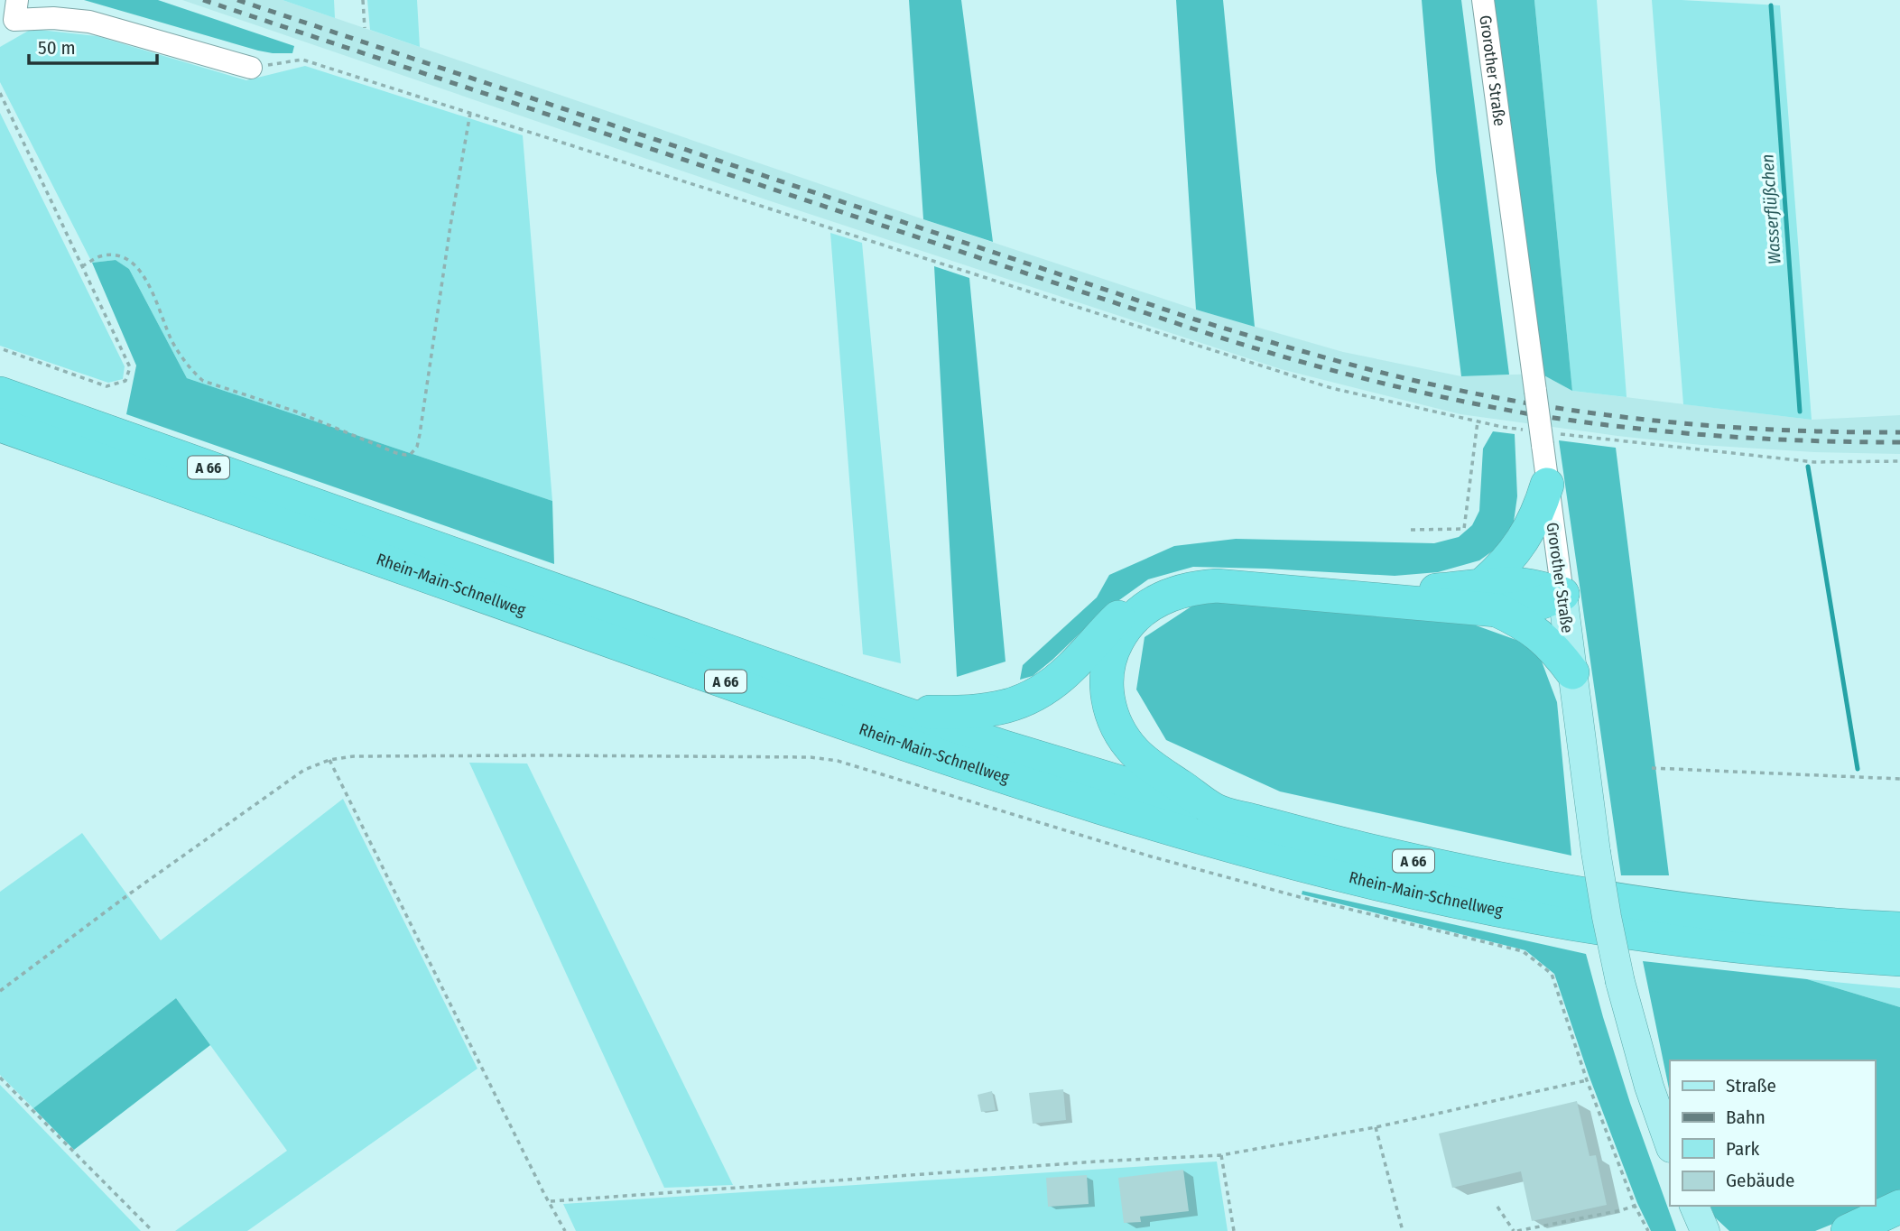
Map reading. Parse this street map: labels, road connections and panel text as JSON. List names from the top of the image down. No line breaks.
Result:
{"streets":{"highway":["A 66","Rhein-Main-Schnellweg"],"main road":["Grorother Straße"]},"crossings":[["A 66","Rhein-Main-Schnellweg"]],"water":["Wasserflüßchen"],"legend":["Straße","Bahn","Park","Gebäude"],"scale_bar":"50 m"}
